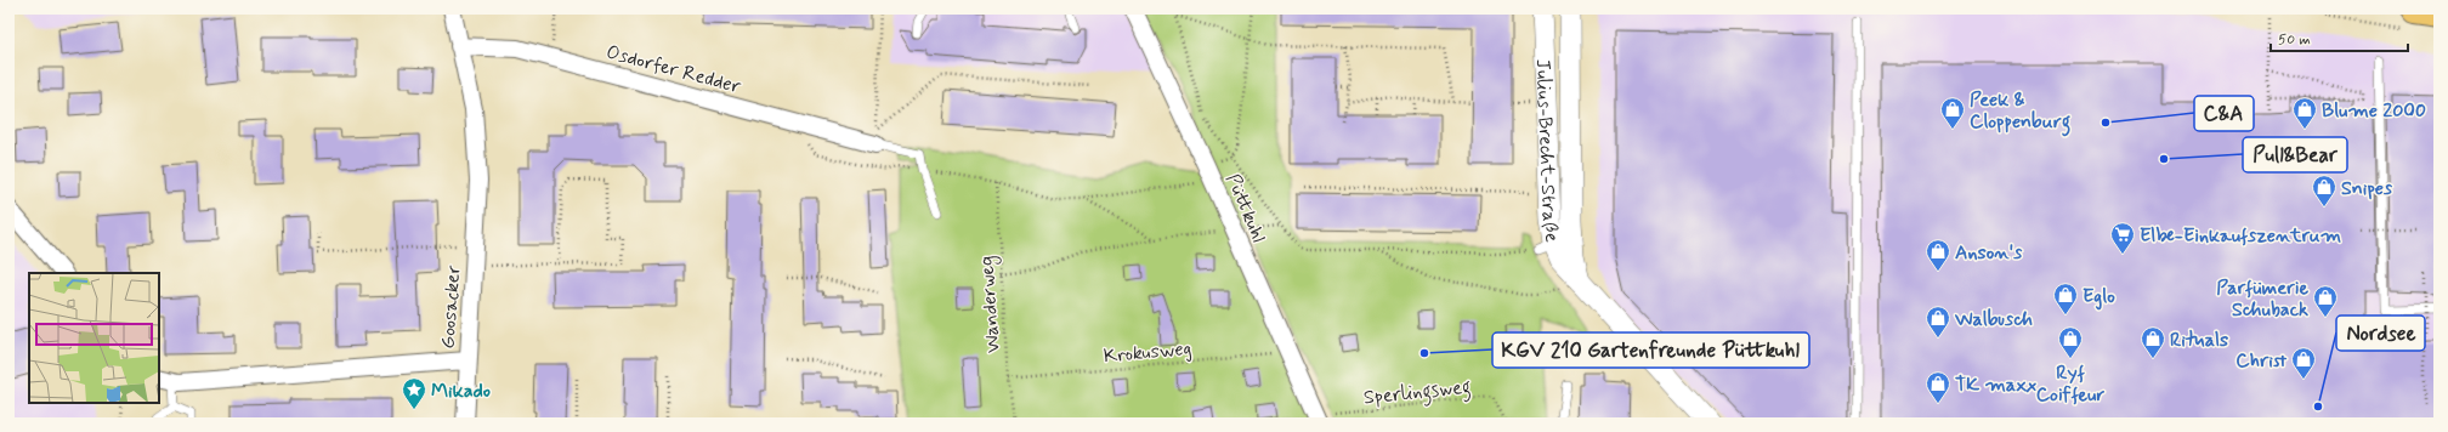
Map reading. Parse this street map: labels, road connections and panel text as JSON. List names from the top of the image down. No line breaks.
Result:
{"streets":{"street":["Osdorfer Redder","Julius-Brecht-Straße","Püttkuhl","Goosacker"],"path":["Wanderweg","Krokusweg","Sperlingsweg"]},"crossings":[["Osdorfer Redder","Goosacker"],["Püttkuhl","Krokusweg"],["Püttkuhl","Sperlingsweg"],["Wanderweg","Krokusweg"]],"places":{"other":["C&A","Pull&Bear","KGV 210 Gartenfreunde Püttkuhl","Nordsee"],"shop":["Peek & Cloppenburg","Blume 2000","Snipes","Anson's","Eglo","Parfümerie Schuback","Walbusch","Ryf Coiffeur","Rituals","Christ","TK maxx"],"supermarket":["Elbe-Einkaufszentrum"],"place":["Mikado"]},"scale_bar":"50 m"}
